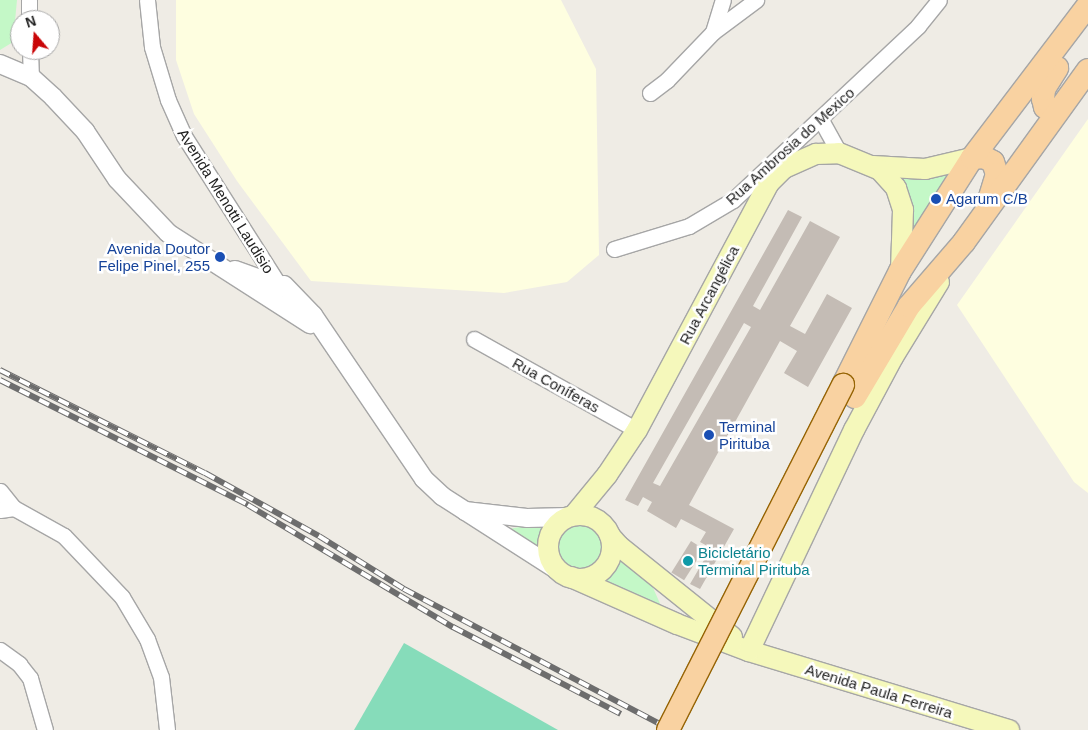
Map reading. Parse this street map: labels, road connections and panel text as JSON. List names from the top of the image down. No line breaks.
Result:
{"streets":{"main road":["Rua Arcangélica","Avenida Paula Ferreira"],"street":["Rua Ambrosia do Mexico","Avenida Menotti Laudisio","Rua Coníferas"]},"crossings":[["Rua Arcangélica","Rua Coníferas"],["Rua Arcangélica","Avenida Paula Ferreira"]],"places":["Agarum C/B","Avenida Doutor Felipe Pinel, 255","Terminal Pirituba","Bicicletário Terminal Pirituba"],"north":"top"}
